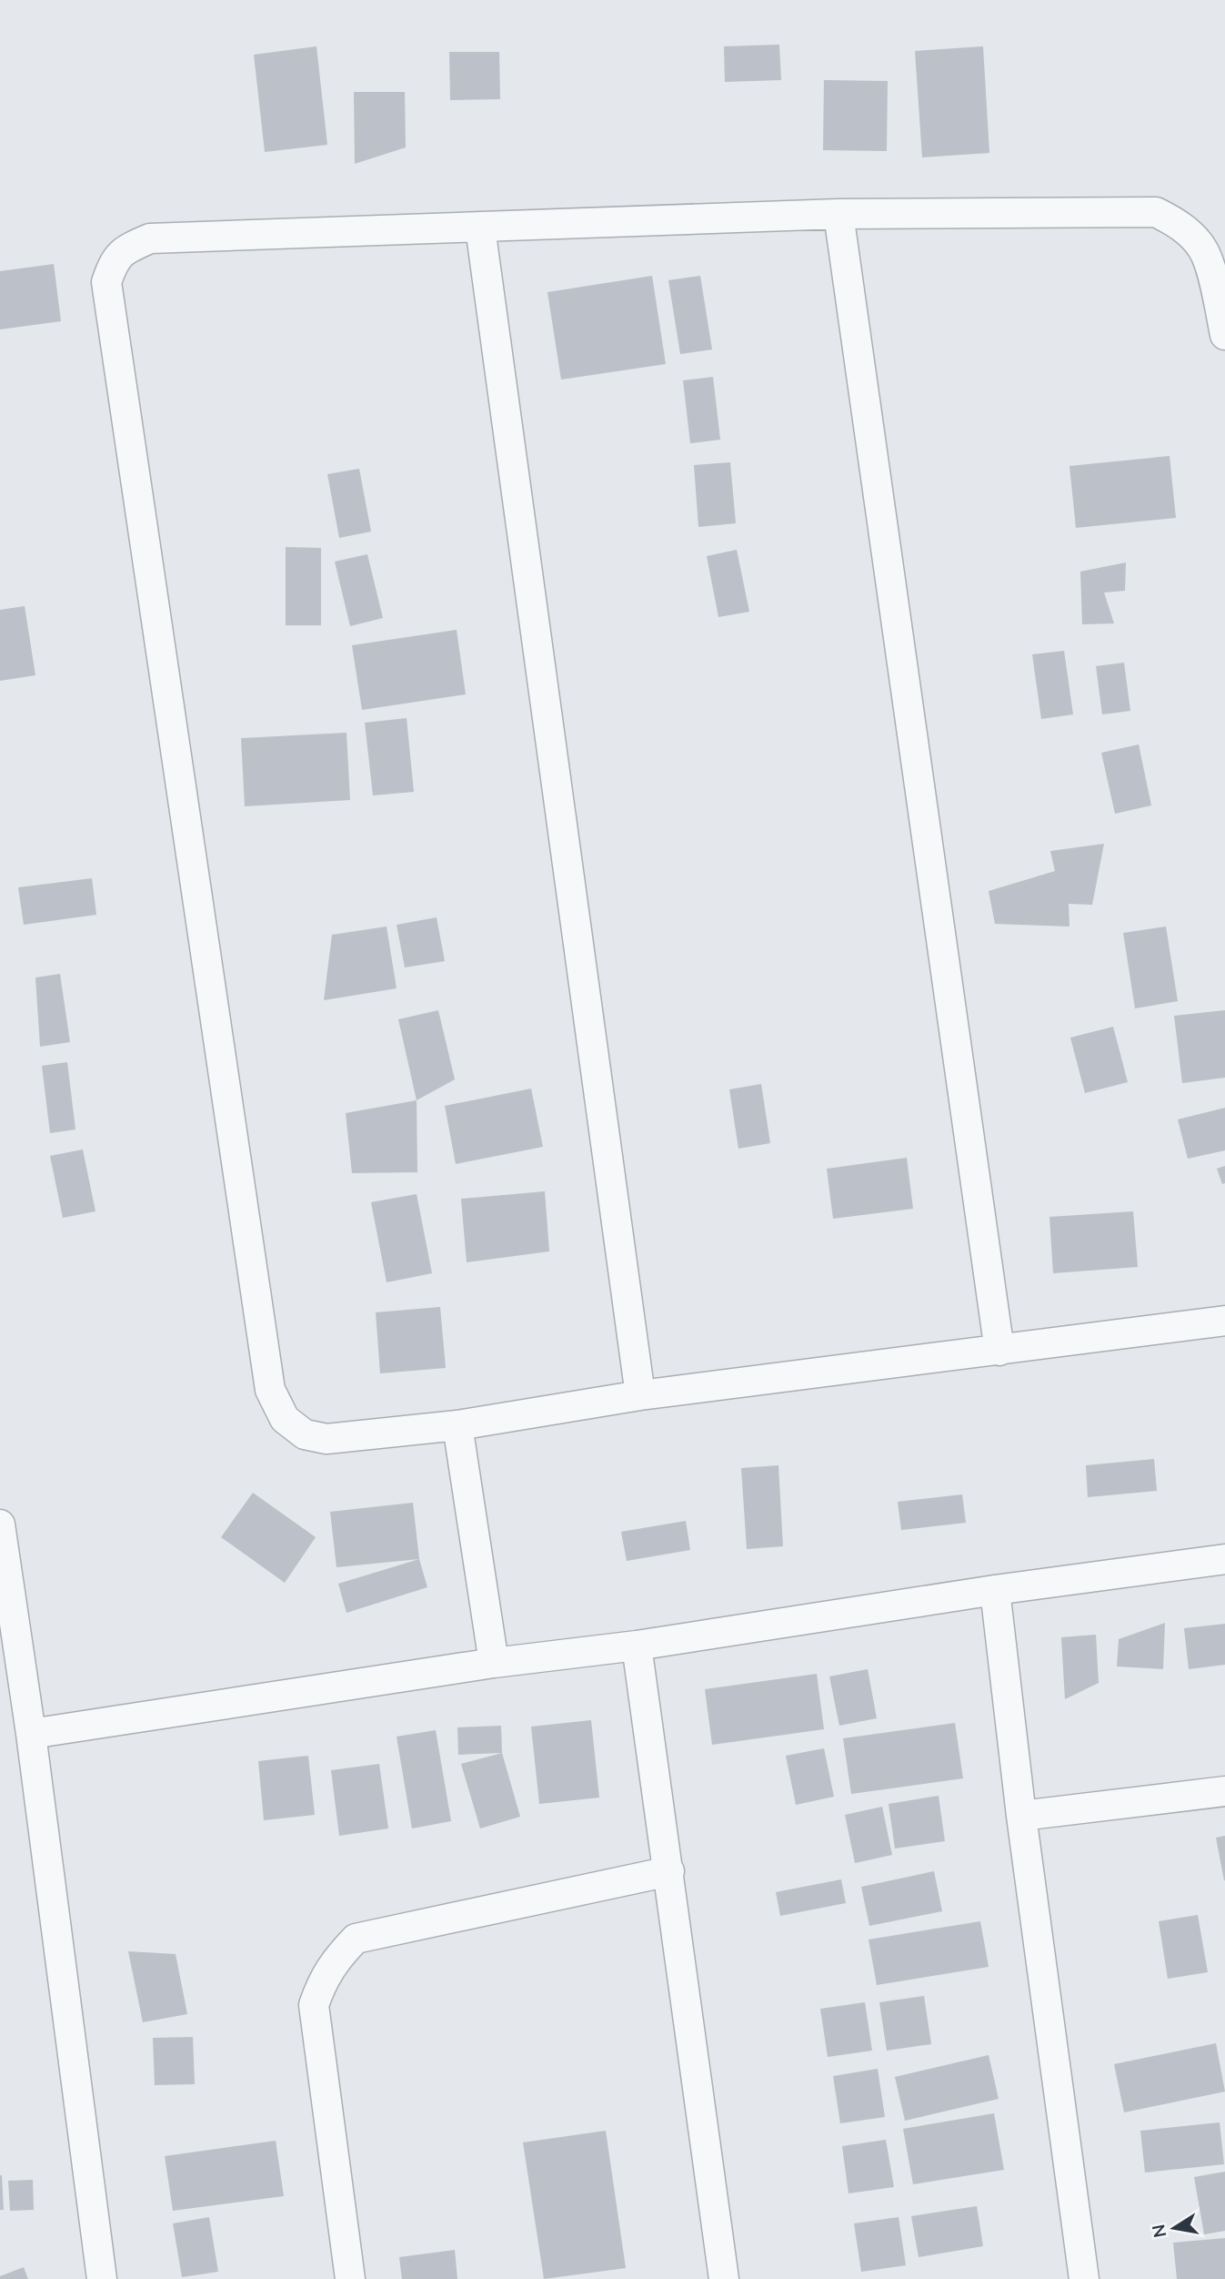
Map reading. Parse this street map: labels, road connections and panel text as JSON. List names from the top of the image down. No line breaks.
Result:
{"north":"left"}
